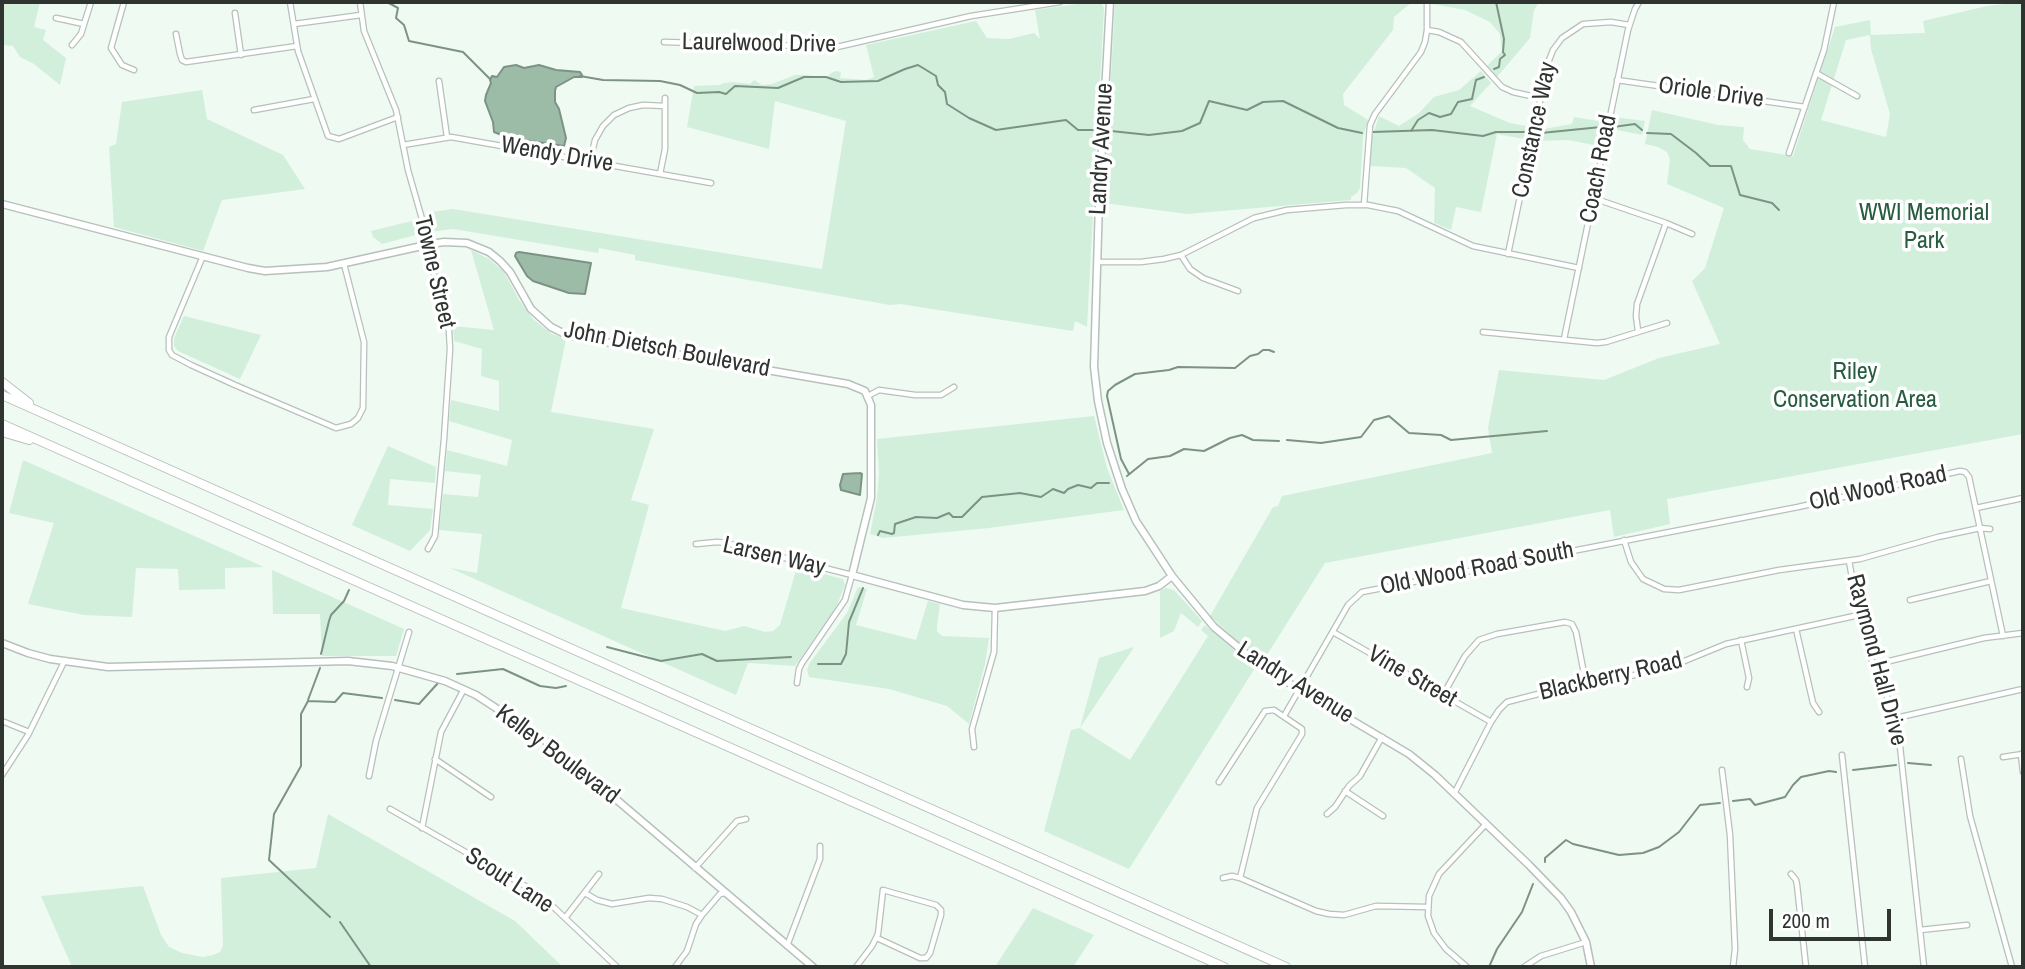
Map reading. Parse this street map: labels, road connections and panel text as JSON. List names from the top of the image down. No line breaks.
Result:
{"streets":{"street":["Laurelwood Drive","Oriole Drive","Constance Way","Landry Avenue","Wendy Drive","Coach Road","Towne Street","John Dietsch Boulevard","Old Wood Road","Larsen Way","Old Wood Road South","Raymond Hall Drive","Vine Street","Blackberry Road","Kelley Boulevard","Scout Lane"]},"crossings":[["Oriole Drive","Coach Road"],["Constance Way","Coach Road"],["Landry Avenue","Old Wood Road South"],["Landry Avenue","Blackberry Road"],["Wendy Drive","Towne Street"],["Towne Street","John Dietsch Boulevard"],["Old Wood Road","Old Wood Road South"],["Old Wood Road South","Vine Street"],["Raymond Hall Drive","Blackberry Road"],["Vine Street","Blackberry Road"]],"parks":["WWI Memorial Park","Riley Conservation Area"],"scale_bar":"200 m"}
